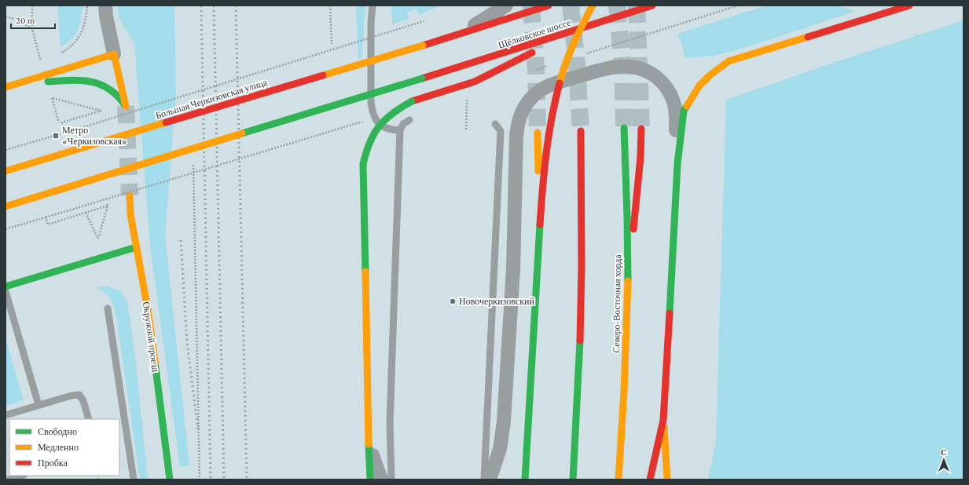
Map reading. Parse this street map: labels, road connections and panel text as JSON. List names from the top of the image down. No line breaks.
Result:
{"streets":{"main road":["Щёлковское шоссе","Большая Черкизовская улица","Северо-Восточная хорда","Окружной проезд"]},"places":{"transit":["Метро «Черкизовская»"],"other":["Новочеркизовский"]},"legend":["Свободно","Медленно","Пробка"],"scale_bar":"20 m","north":"top"}
